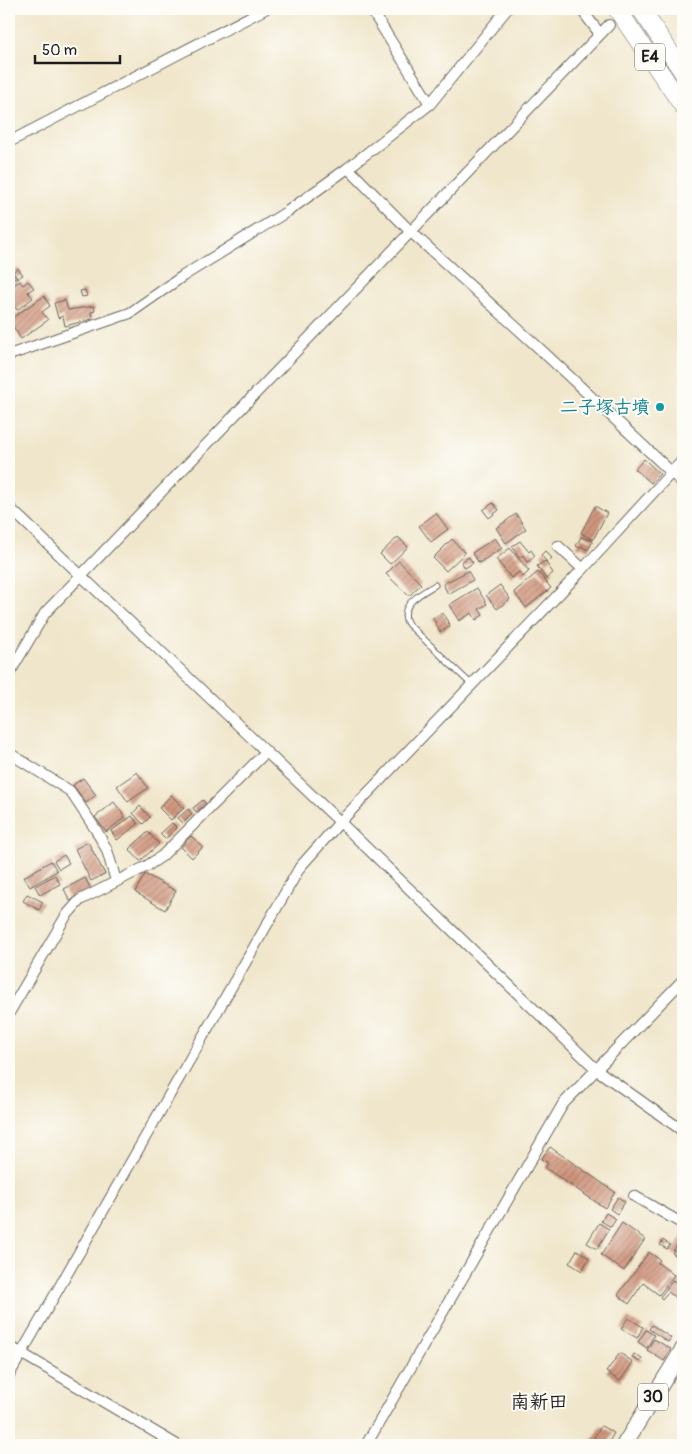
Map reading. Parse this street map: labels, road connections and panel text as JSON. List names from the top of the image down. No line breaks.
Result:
{"streets":{"highway":["E4"],"main road":["30"]},"districts":["南新田"],"places":["二子塚古墳"],"scale_bar":"50 m"}
